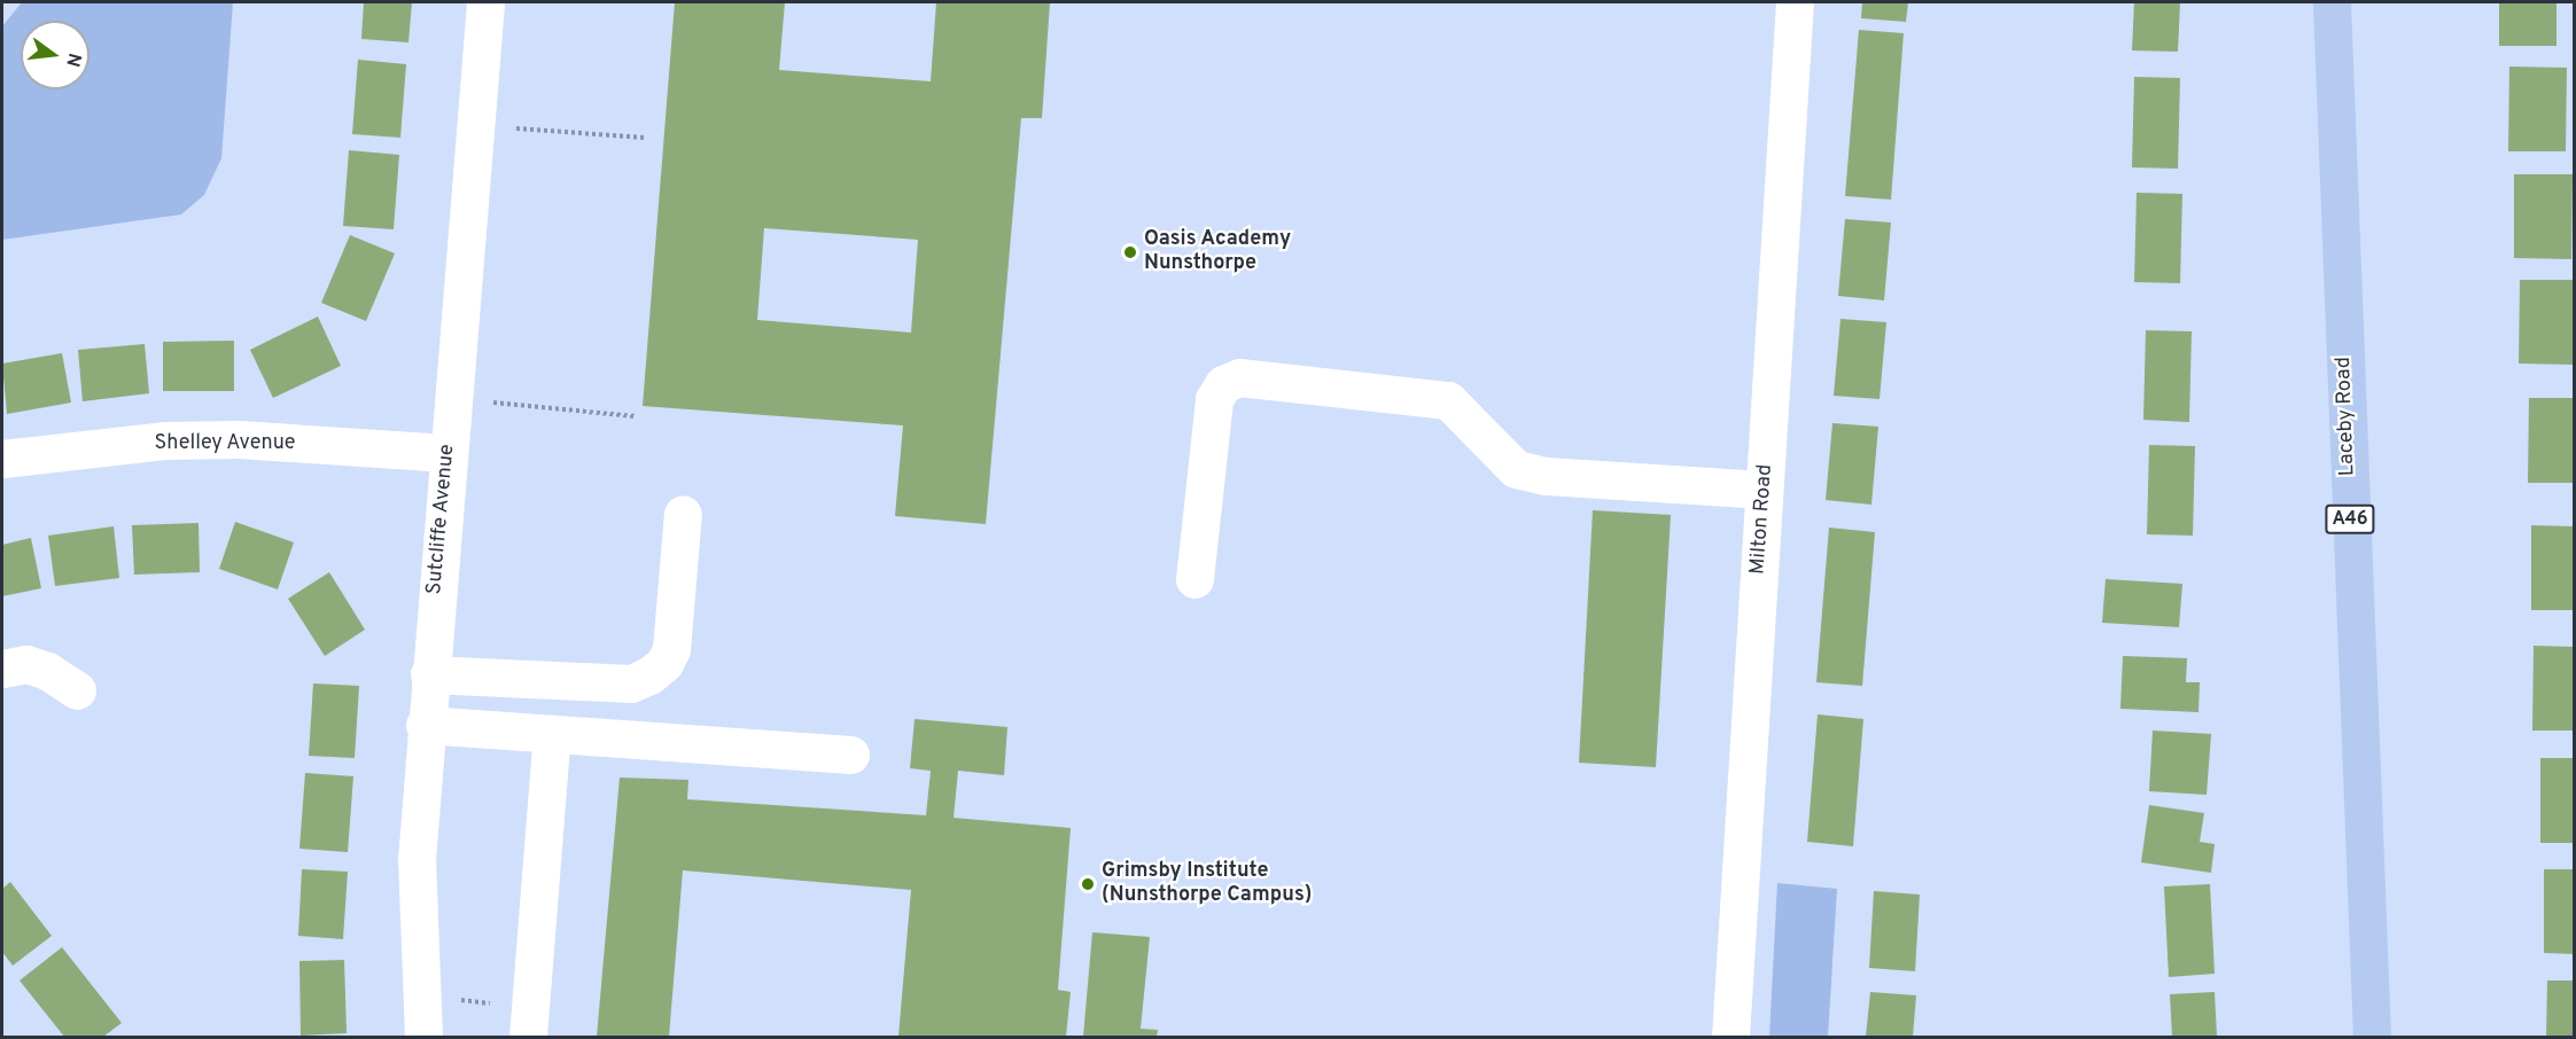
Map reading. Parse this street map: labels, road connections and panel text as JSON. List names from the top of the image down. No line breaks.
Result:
{"streets":{"highway":["Laceby Road","A46"],"street":["Shelley Avenue","Sutcliffe Avenue","Milton Road"]},"crossings":[["Shelley Avenue","Sutcliffe Avenue"]],"places":["Oasis Academy Nunsthorpe","Grimsby Institute (Nunsthorpe Campus)"],"north":"right"}
